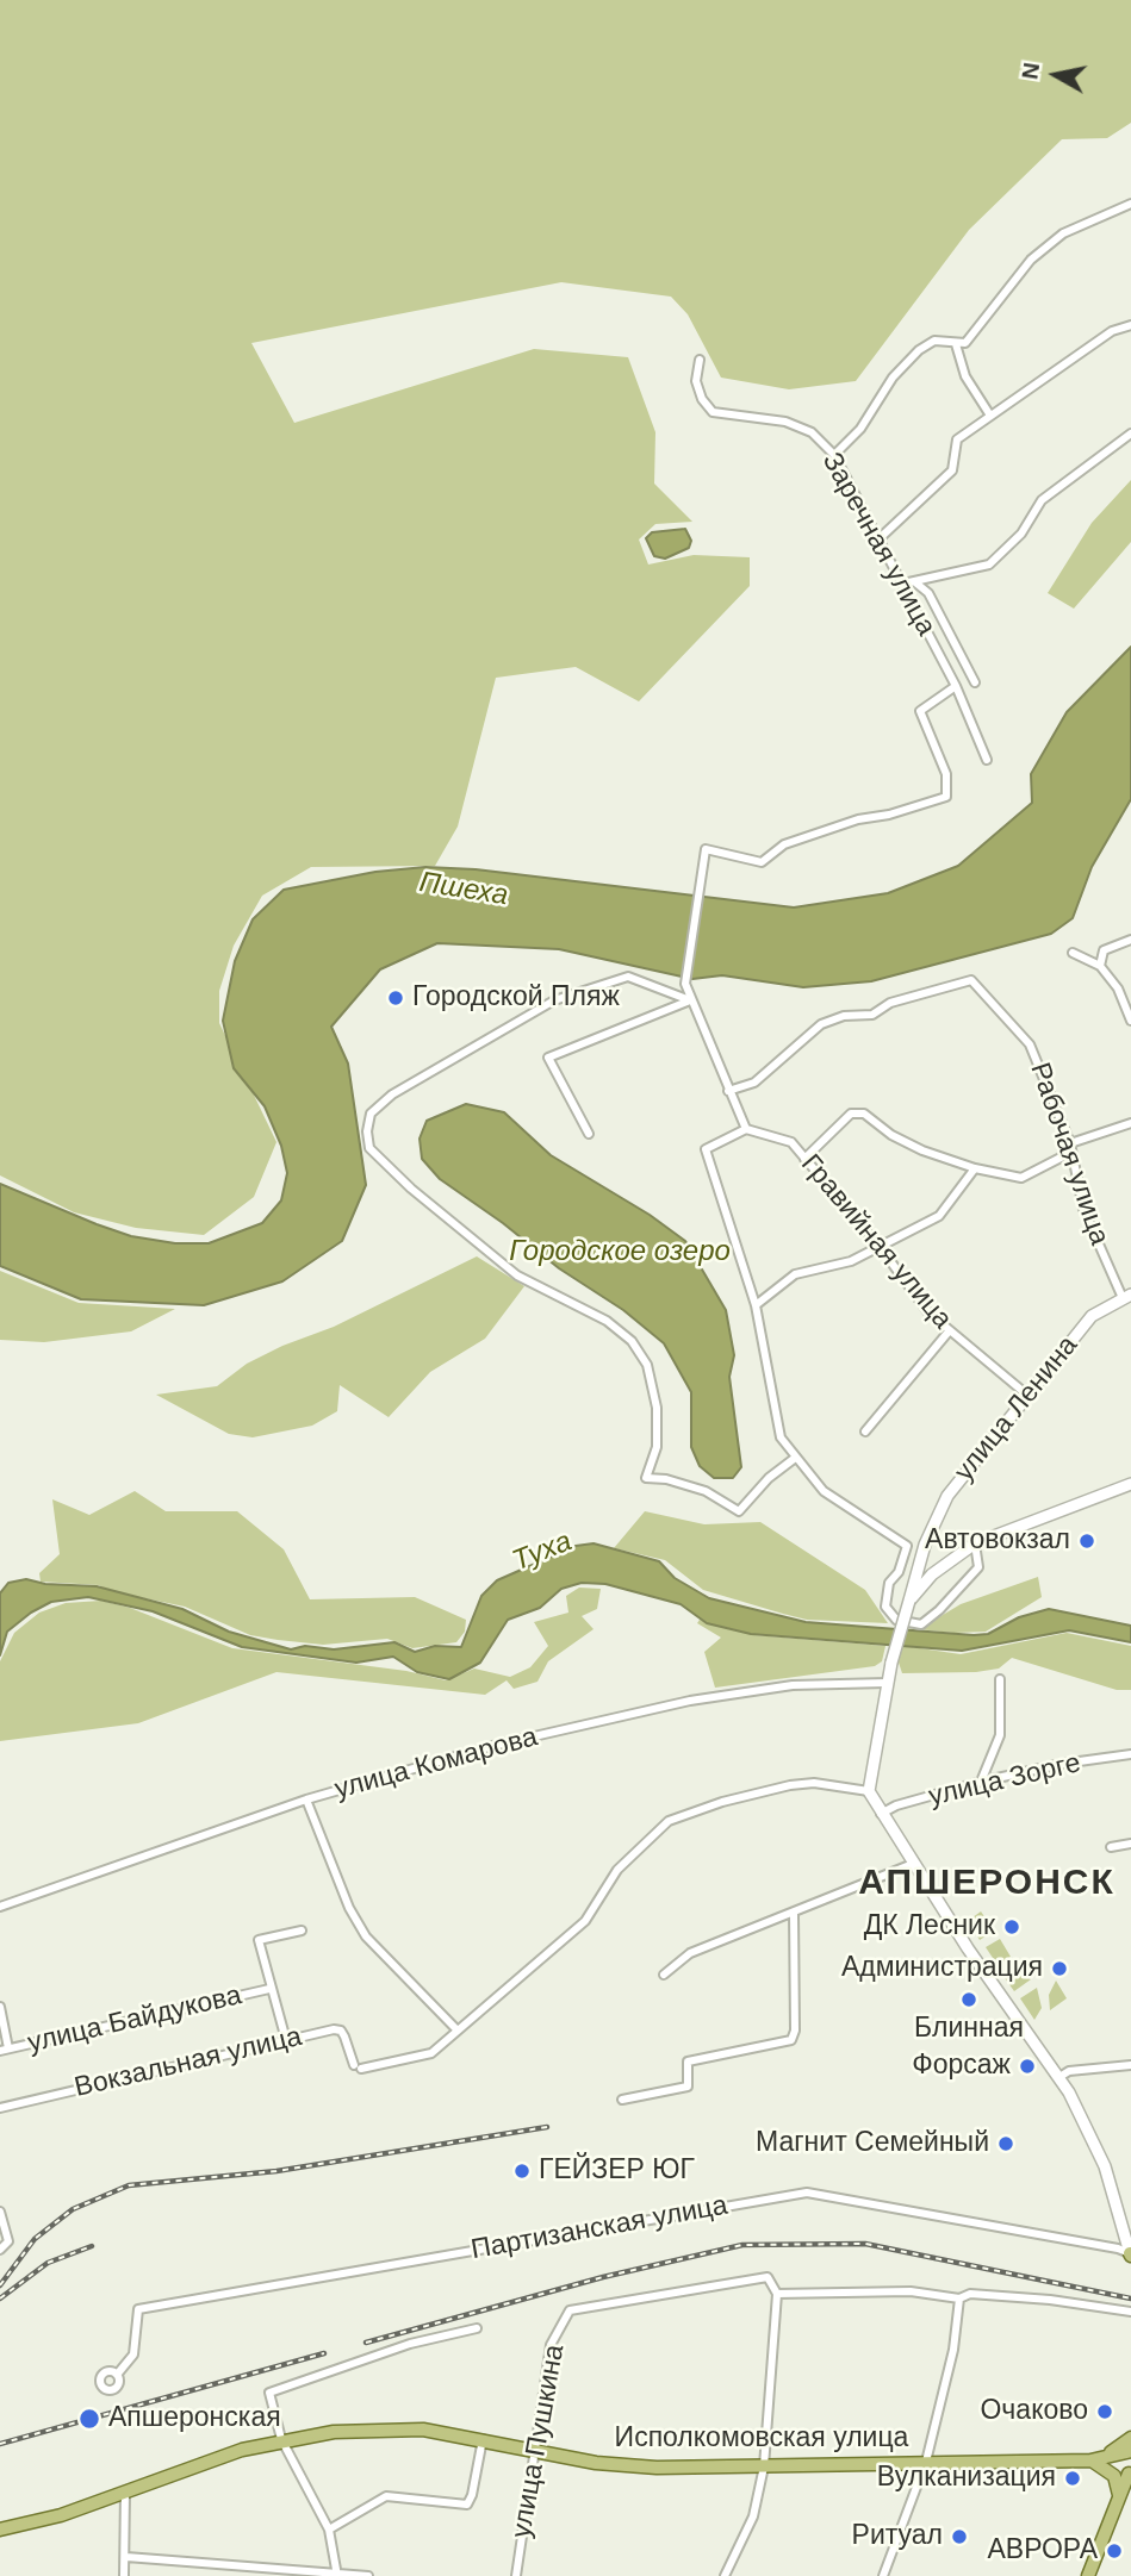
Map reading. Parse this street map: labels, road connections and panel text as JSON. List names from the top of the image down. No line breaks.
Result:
{"streets":{"main road":["улица Ленина","Исполкомовская улица"],"street":["Заречная улица","Рабочая улица","Гравийная улица","улица Комарова","улица Зорге","улица Байдукова","Вокзальная улица","Партизанская улица","улица Пушкина"]},"crossings":[["Рабочая улица","улица Ленина"],["Гравийная улица","улица Ленина"],["улица Ленина","улица Комарова"],["улица Ленина","Вокзальная улица"],["Исполкомовская улица","улица Пушкина"]],"districts":["АПШЕРОНСК"],"water":["Пшеха","Городское озеро","Туха"],"places":["Городской Пляж","Автовокзал","ДК Лесник","Администрация","Блинная","Форсаж","Магнит Семейный","ГЕЙЗЕР ЮГ","Очаково","Апшеронская","Вулканизация","Ритуал","АВРОРА"],"north":"left"}
